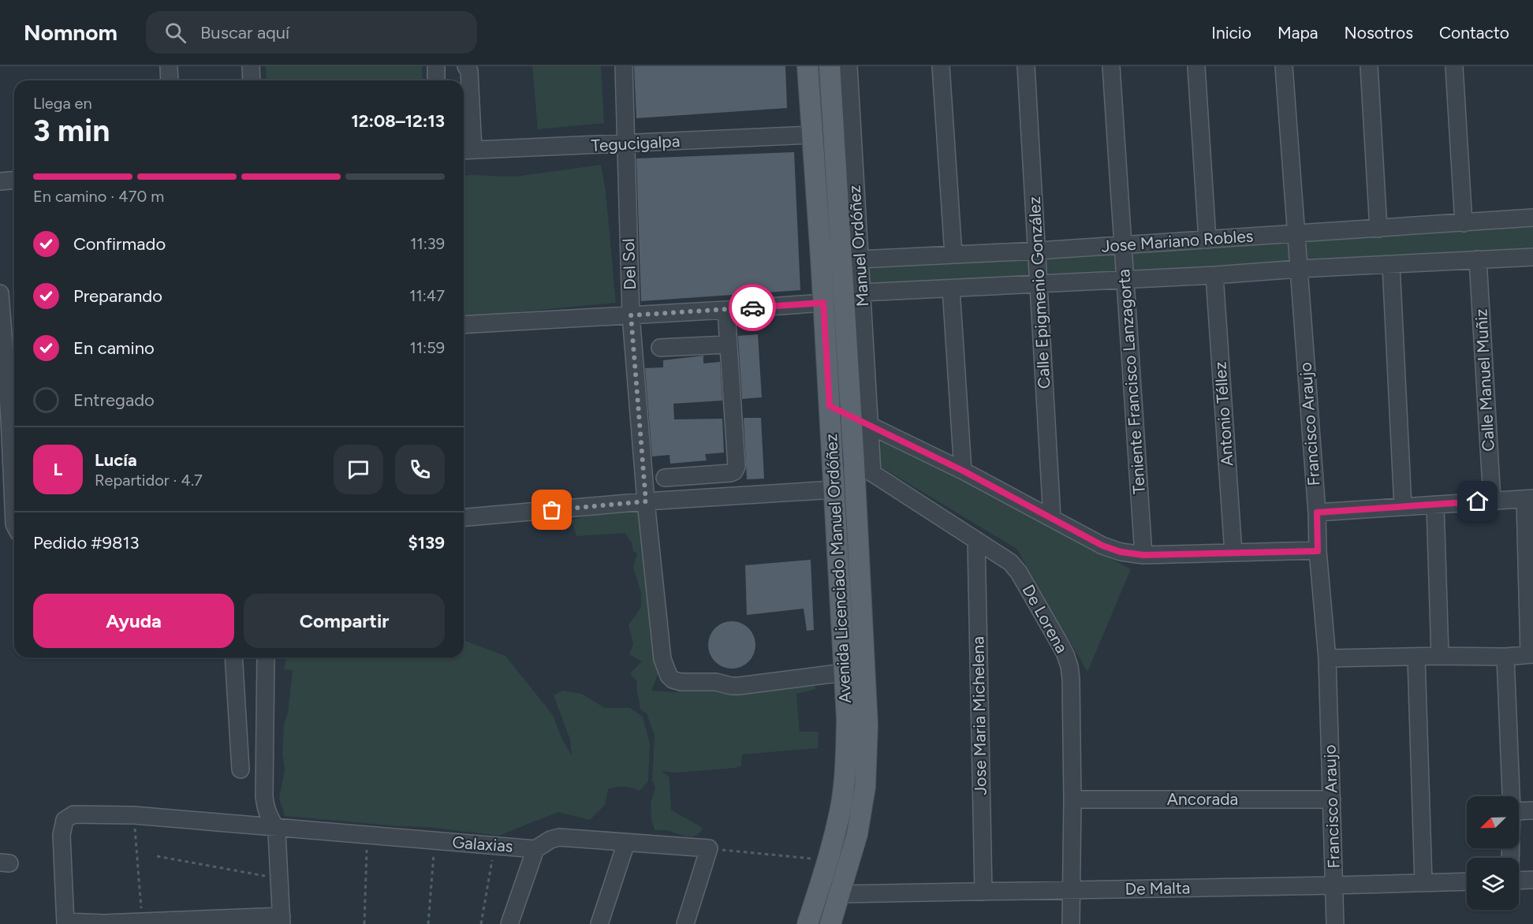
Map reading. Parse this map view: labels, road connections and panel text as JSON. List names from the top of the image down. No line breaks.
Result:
{"streets":{"main road":["Avenida Licenciado Manuel Ordóñez"],"street":["Tegucigalpa","Jose Mariano Robles","Manuel Ordóñez","Del Sol","Calle Epigmenio González","Calle Manuel Muñiz","Teniente Francisco Lanzagorta","Antonio Téllez","Francisco Araujo","De Lorena","Jose Maria Michelena","Ancorada","Galaxias","De Malta"]},"crossings":[["Tegucigalpa","Del Sol"],["Tegucigalpa","Avenida Licenciado Manuel Ordóñez"],["Jose Mariano Robles","Manuel Ordóñez"],["Jose Mariano Robles","Del Sol"],["Jose Mariano Robles","Calle Epigmenio González"],["Jose Mariano Robles","Calle Manuel Muñiz"],["Jose Mariano Robles","Teniente Francisco Lanzagorta"],["Jose Mariano Robles","Antonio Téllez"],["Jose Mariano Robles","Francisco Araujo"],["Jose Mariano Robles","Avenida Licenciado Manuel Ordóñez"],["Manuel Ordóñez","Avenida Licenciado Manuel Ordóñez"],["Manuel Ordóñez","De Lorena"],["Del Sol","Avenida Licenciado Manuel Ordóñez"],["Francisco Araujo","Ancorada"],["Francisco Araujo","De Malta"],["Avenida Licenciado Manuel Ordóñez","De Lorena"],["Avenida Licenciado Manuel Ordóñez","De Malta"],["De Lorena","Jose Maria Michelena"],["De Lorena","Ancorada"],["De Lorena","De Malta"],["Jose Maria Michelena","De Malta"]],"north":"bottom left","page":{"header":"Nomnom","search":"Buscar aquí","nav":["Inicio","Mapa","Nosotros","Contacto"],"heading":["3 min","Llega en","12:08–12:13"],"panel":["Lucía","Repartidor · 4.7","Pedido #9813","$139"],"bar":"En camino · 470 m","list":[["Confirmado","11:39"],["Preparando","11:47"],["En camino","11:59"],"Entregado"],"round":"L","buttons":["Ayuda","Compartir"]}}
